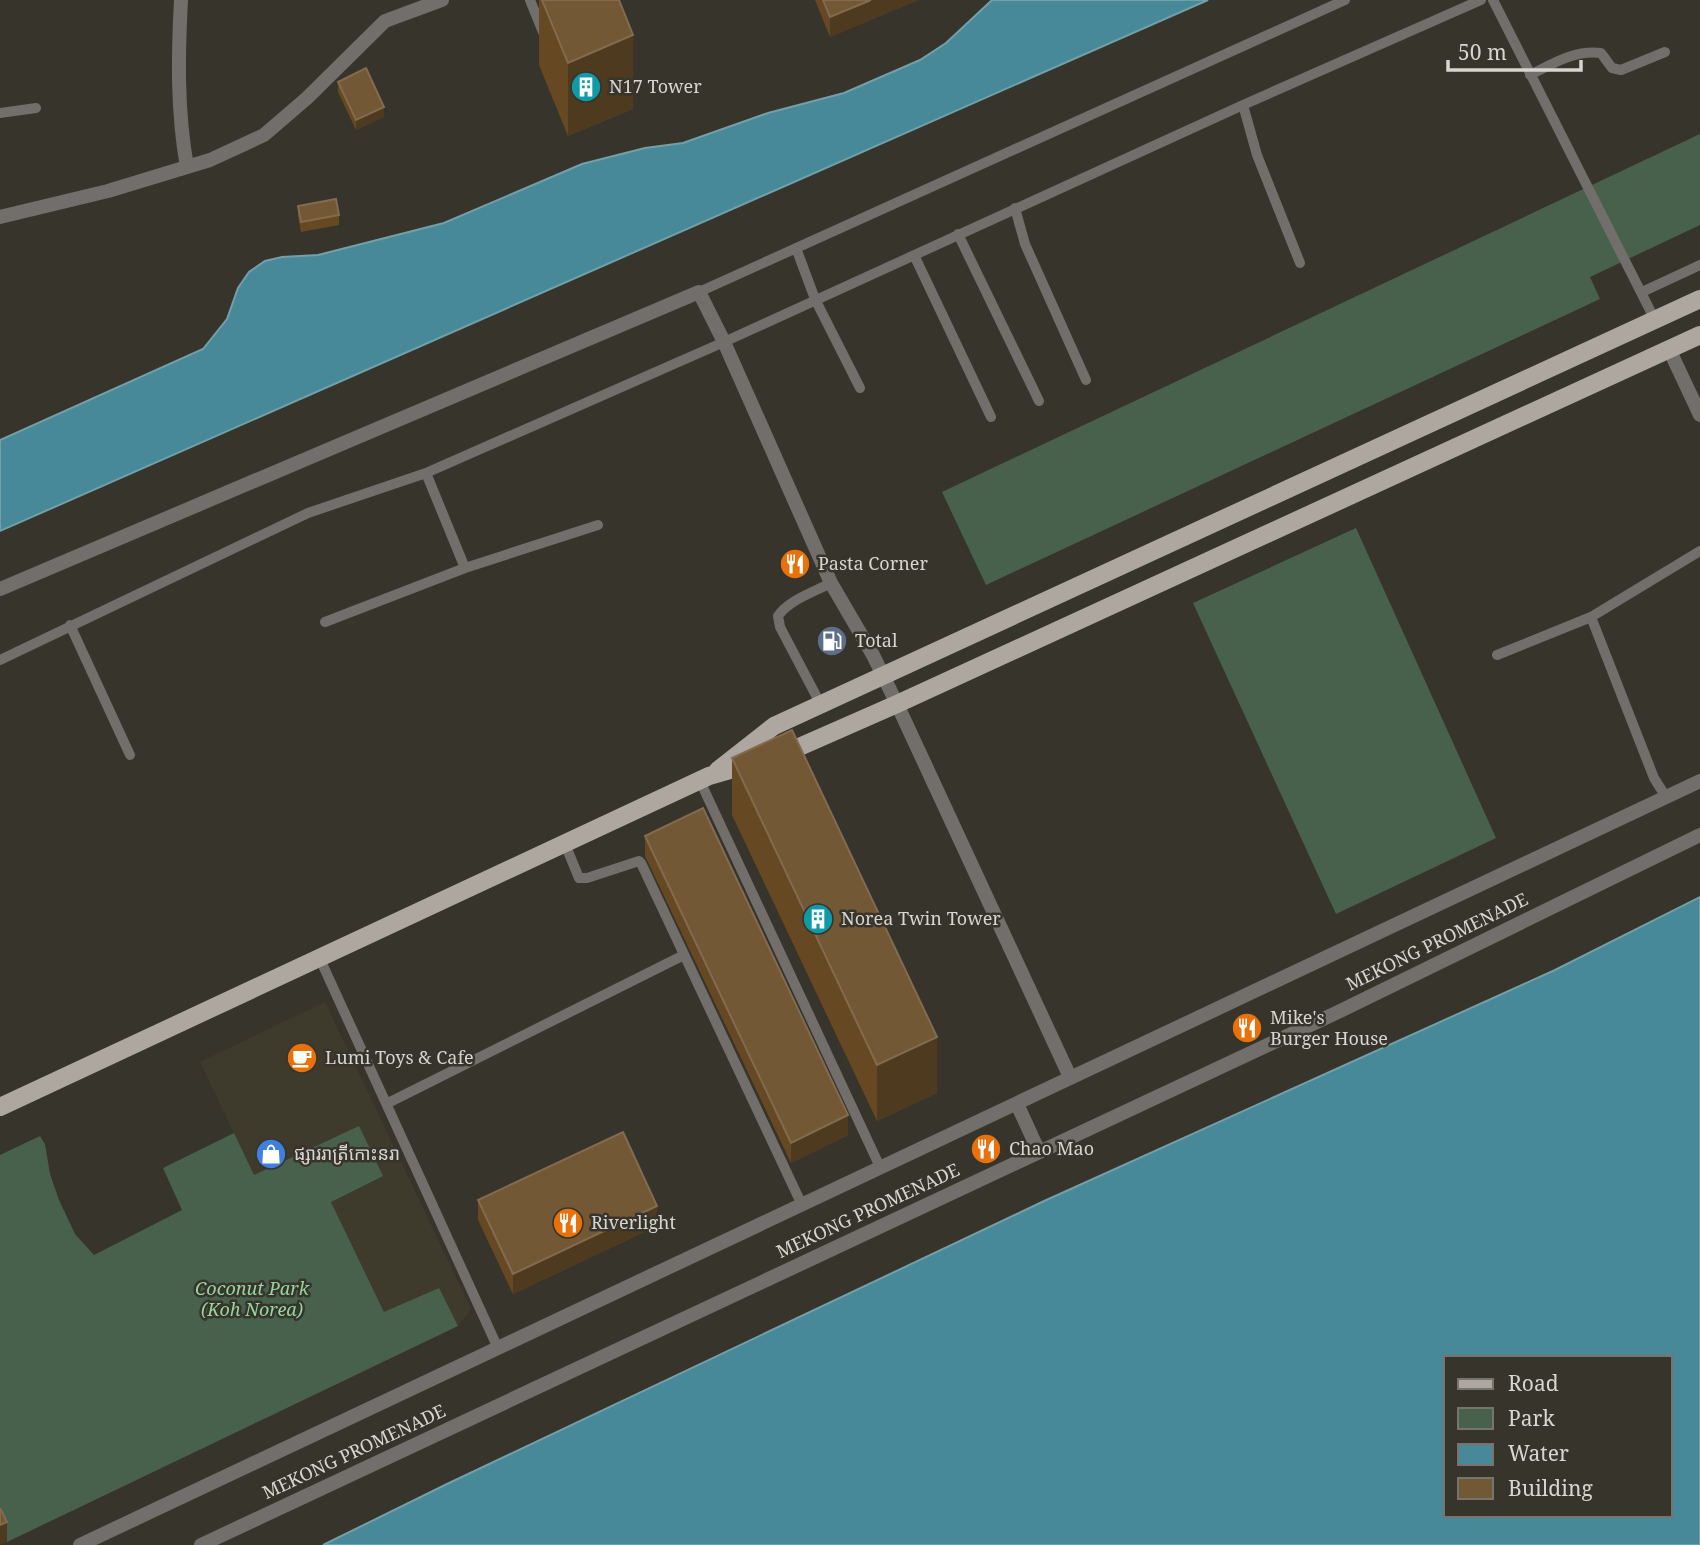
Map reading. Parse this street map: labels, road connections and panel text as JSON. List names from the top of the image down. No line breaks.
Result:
{"streets":{"street":["MEKONG PROMENADE"]},"parks":["Coconut Park (Koh Norea)"],"places":{"building":["N17 Tower","Norea Twin Tower"],"restaurant":["Pasta Corner","Mike's Burger House","Chao Mao","Riverlight"],"fuel station":["Total"],"cafe":["Lumi Toys & Cafe"],"shop":["ផ្សាររាត្រីកោះនរា"]},"legend":["Road","Park","Water","Building"],"scale_bar":"50 m"}
